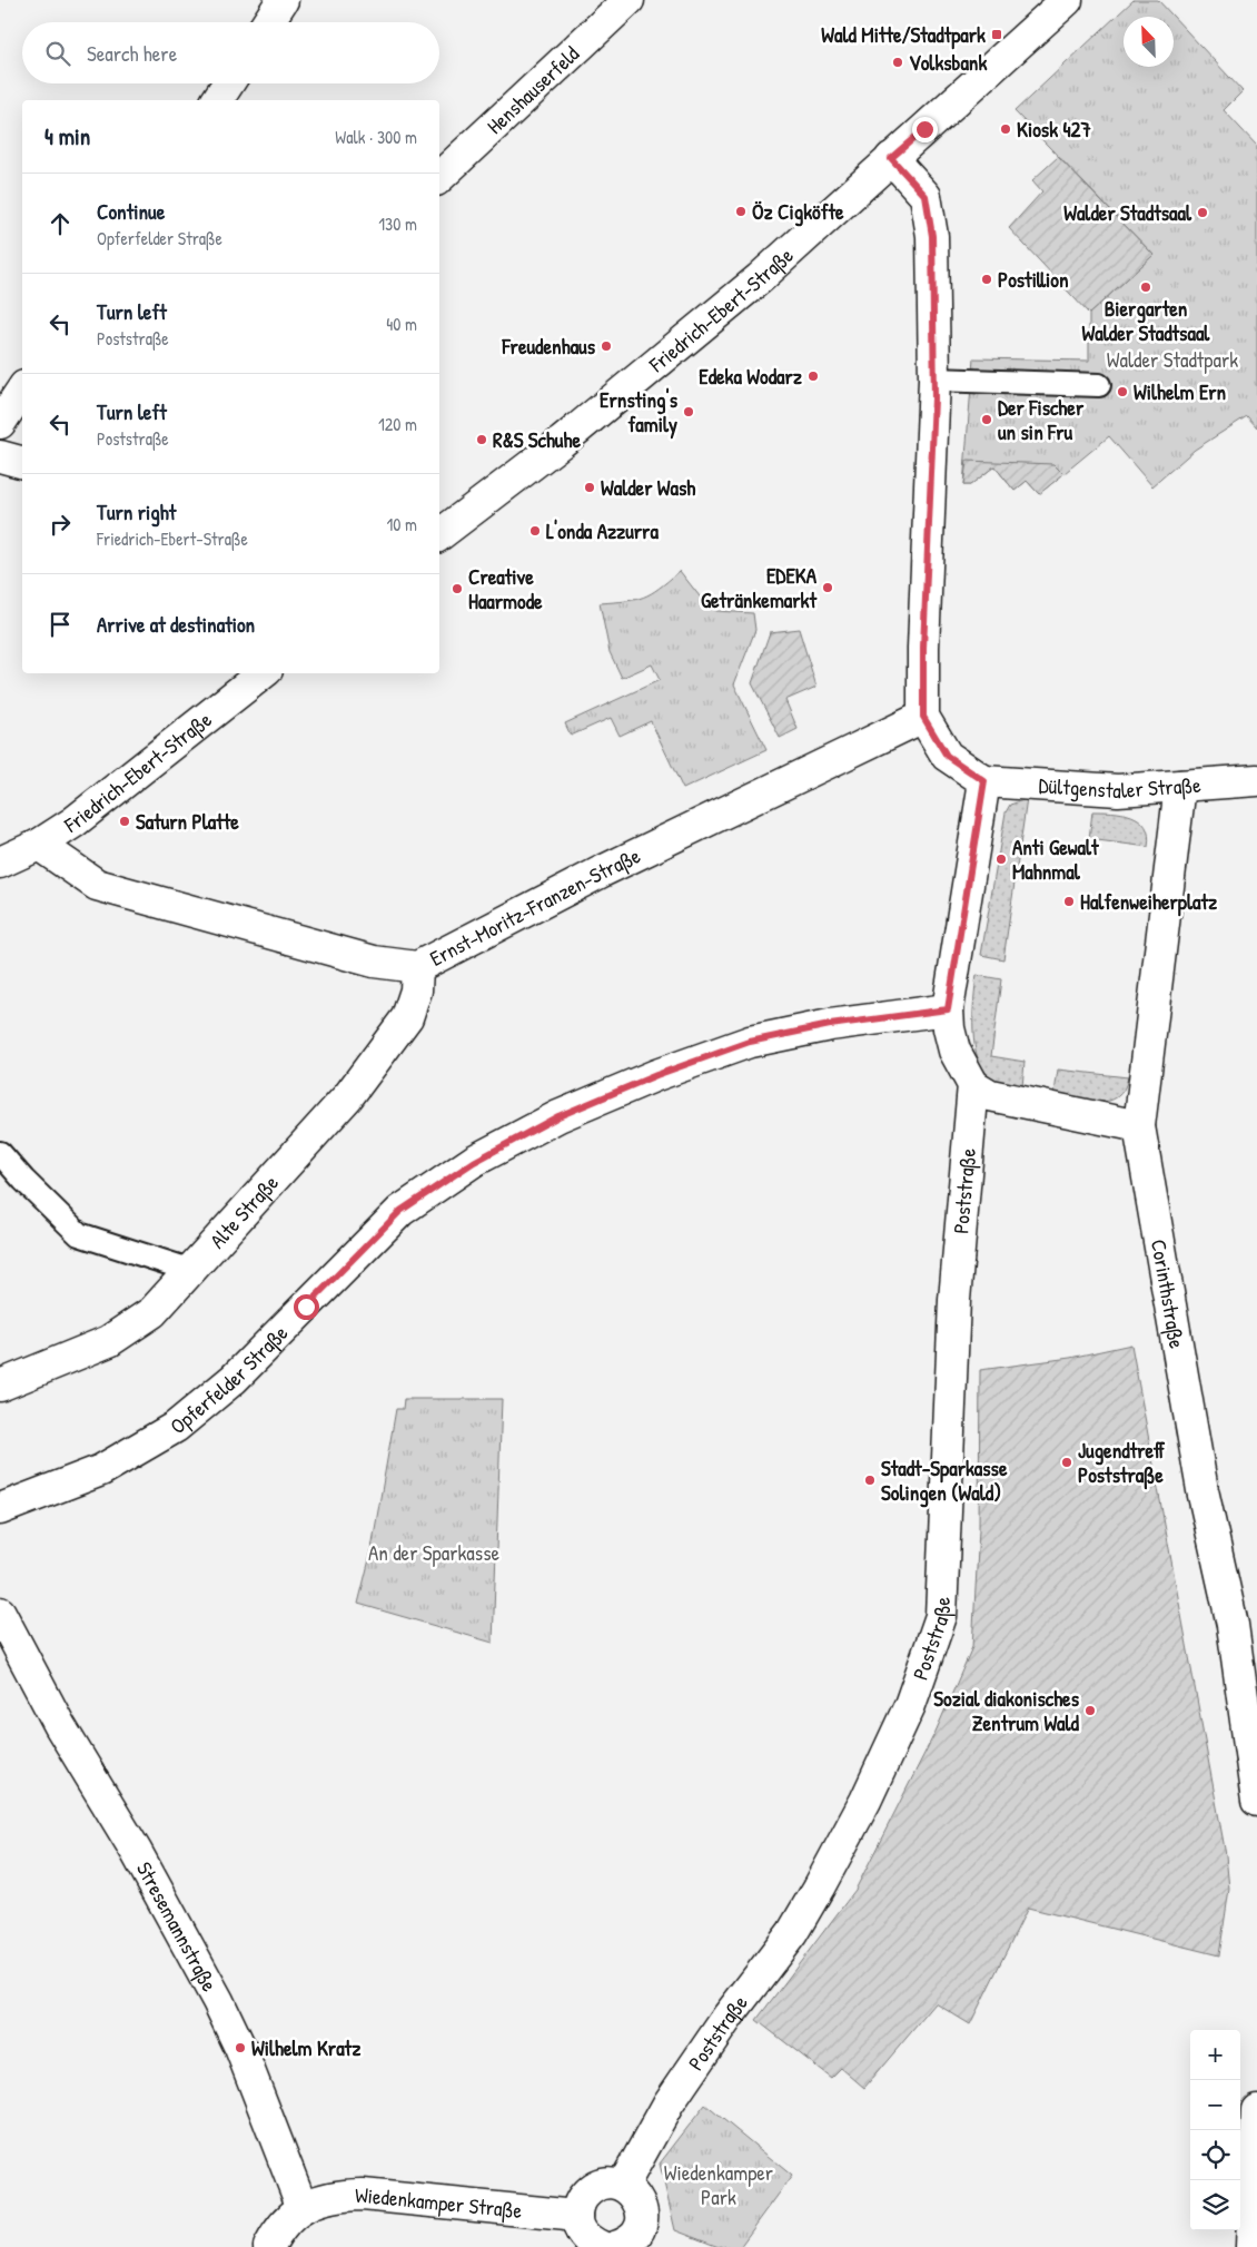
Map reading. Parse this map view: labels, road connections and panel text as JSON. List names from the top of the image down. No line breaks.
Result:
{"streets":{"street":["Henshauserfeld","Friedrich-Ebert-Straße","Dültgenstaler Straße","Ernst-Moritz-Franzen-Straße","Poststraße","Alte Straße","Corinthstraße","Opferfelder Straße","Stresemannstraße","Wiedenkamper Straße"]},"crossings":[["Friedrich-Ebert-Straße","Ernst-Moritz-Franzen-Straße"],["Dültgenstaler Straße","Corinthstraße"],["Ernst-Moritz-Franzen-Straße","Alte Straße"],["Stresemannstraße","Wiedenkamper Straße"]],"parks":["Walder Stadtpark","An der Sparkasse","Wiedenkamper Park"],"places":{"transit":["Wald Mitte/Stadtpark"],"other":["Volksbank","Kiosk 427","Öz Cigköfte","Walder Stadtsaal","Postillion","Biergarten Walder Stadtsaal","Freudenhaus","Edeka Wodarz","Wilhelm Ern","Ernsting's family","Der Fischer un sin Fru","R&S Schuhe","Walder Wash","L'onda Azzurra","EDEKA Getränkemarkt","Creative Haarmode","Saturn Platte","Anti Gewalt Mahnmal","Halfenweiherplatz","Jugendtreff Poststraße","Stadt-Sparkasse Solingen (Wald)","Sozial diakonisches Zentrum Wald","Wilhelm Kratz"]},"north":"top left","page":{"search":"Search here","heading":["4 min","Walk · 300 m"],"list":[["Continue","Opferfelder Straße","130 m"],["Turn left","Poststraße","40 m"],["Turn left","Poststraße","120 m"],["Turn right","Friedrich-Ebert-Straße","10 m"],"Arrive at destination"],"map_buttons":["+","−"]}}
